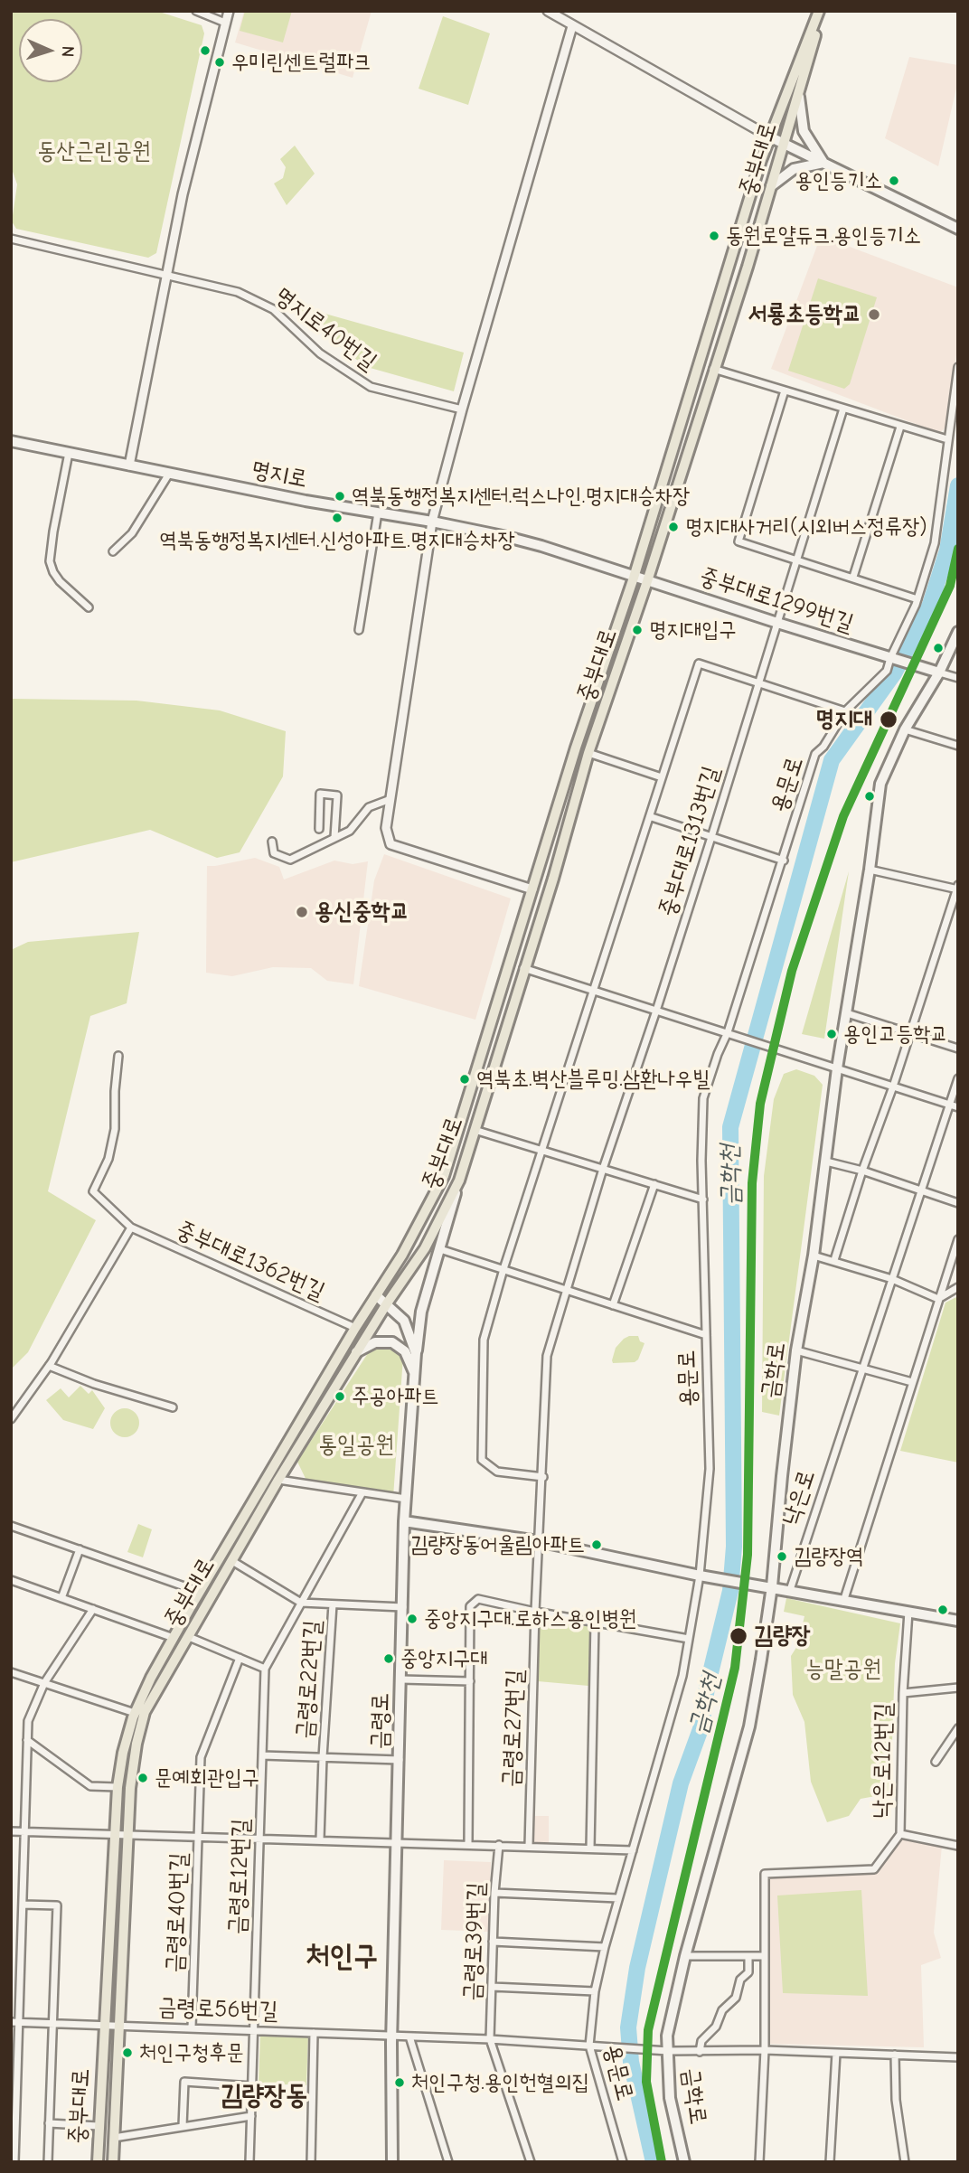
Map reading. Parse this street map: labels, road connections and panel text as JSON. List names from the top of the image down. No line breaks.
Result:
{"streets":{"main road":["중부대로","명지로","중부대로1299번길","금학로","금령로"],"street":["명지로40번길","용문로","중부대로1313번길","중부대로1362번길","낙은로","금령로22번길","금령로27번길","낙은로12번길","금령로12번길","금령로40번길","금령로39번길","금령로56번길"]},"crossings":[["중부대로","명지로"],["중부대로","중부대로1299번길"],["중부대로","중부대로1313번길"],["중부대로","중부대로1362번길"],["중부대로","금령로"],["중부대로","금령로40번길"],["중부대로","금령로56번길"],["명지로","중부대로1299번길"],["중부대로1299번길","용문로"],["중부대로1299번길","금학로"],["용문로","중부대로1313번길"],["용문로","금령로27번길"],["용문로","금령로56번길"],["중부대로1313번길","금령로27번길"],["금학로","금령로56번길"],["금령로22번길","금령로"],["금령로22번길","금령로12번길"],["금령로22번길","금령로40번길"],["금령로","금령로27번길"],["금령로","금령로40번길"],["금령로","금령로56번길"],["금령로12번길","금령로40번길"],["금령로12번길","금령로56번길"],["금령로40번길","금령로56번길"],["금령로39번길","금령로56번길"]],"districts":["처인구","김량장동"],"water":["금학천"],"parks":["동산근린공원","통일공원","능말공원"],"places":["우미린센트럴파크","용인등기소","동원로얄듀크.용인등기소","서룡초등학교","역북동행정복지센터.럭스나인.명지대승차장","역북동행정복지센터.신성아파트.명지대승차장","명지대사거리(시외버스정류장)","명지대입구","명지대","용신중학교","용인고등학교","역북초.벽산블루밍.삼환나우빌","주공아파트","김량장동어울림아파트","김량장역","중앙지구대.로하스용인병원","김량장","중앙지구대","문예회관입구","처인구청후문","처인구청.용인헌혈의집"],"north":"right"}
